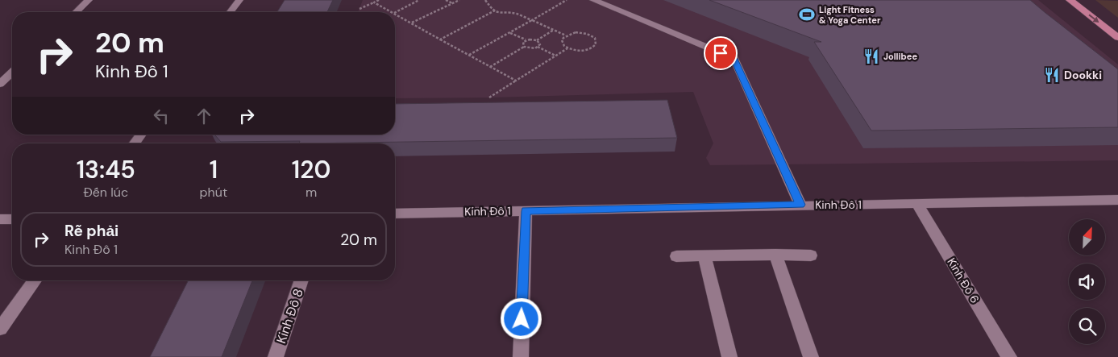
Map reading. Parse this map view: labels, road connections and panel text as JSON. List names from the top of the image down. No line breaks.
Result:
{"streets":{"street":["Kinh Đô 1","Kinh Đô 6","Kinh Đô 8"]},"crossings":[["Kinh Đô 1","Kinh Đô 6"]],"places":{"sports":["Light Fitness & Yoga Center"],"restaurant":["Jollibee","Dookki"]},"north":"top right","page":{"turn":["20 m","Kinh Đô 1"],"eta":["13:45","Đến lúc","1","phút","120","m"],"list":[{"name":"Rẽ phải","note":"Kinh Đô 1","value":"20 m"}]}}
